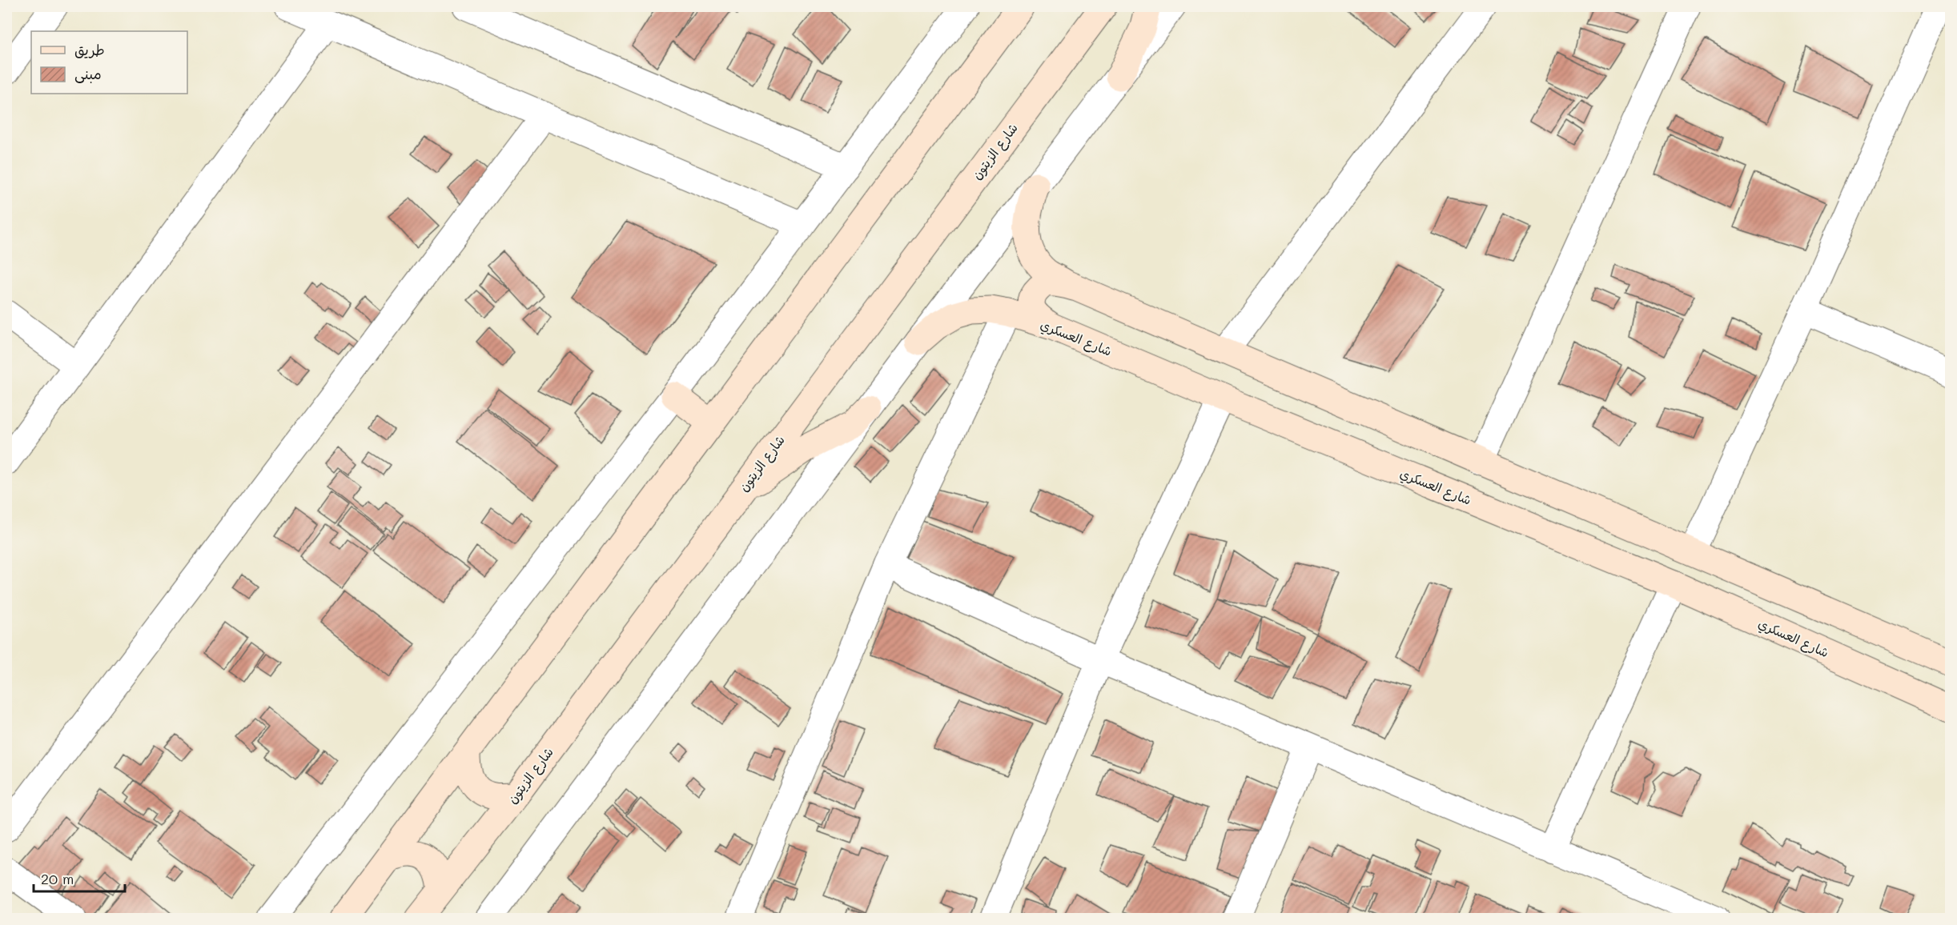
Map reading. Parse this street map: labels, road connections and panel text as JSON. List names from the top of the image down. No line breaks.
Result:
{"streets":{"main road":["شارع الزيتون","شارع العسكري"]},"legend":["طريق","مبنى"],"scale_bar":"20 m"}
